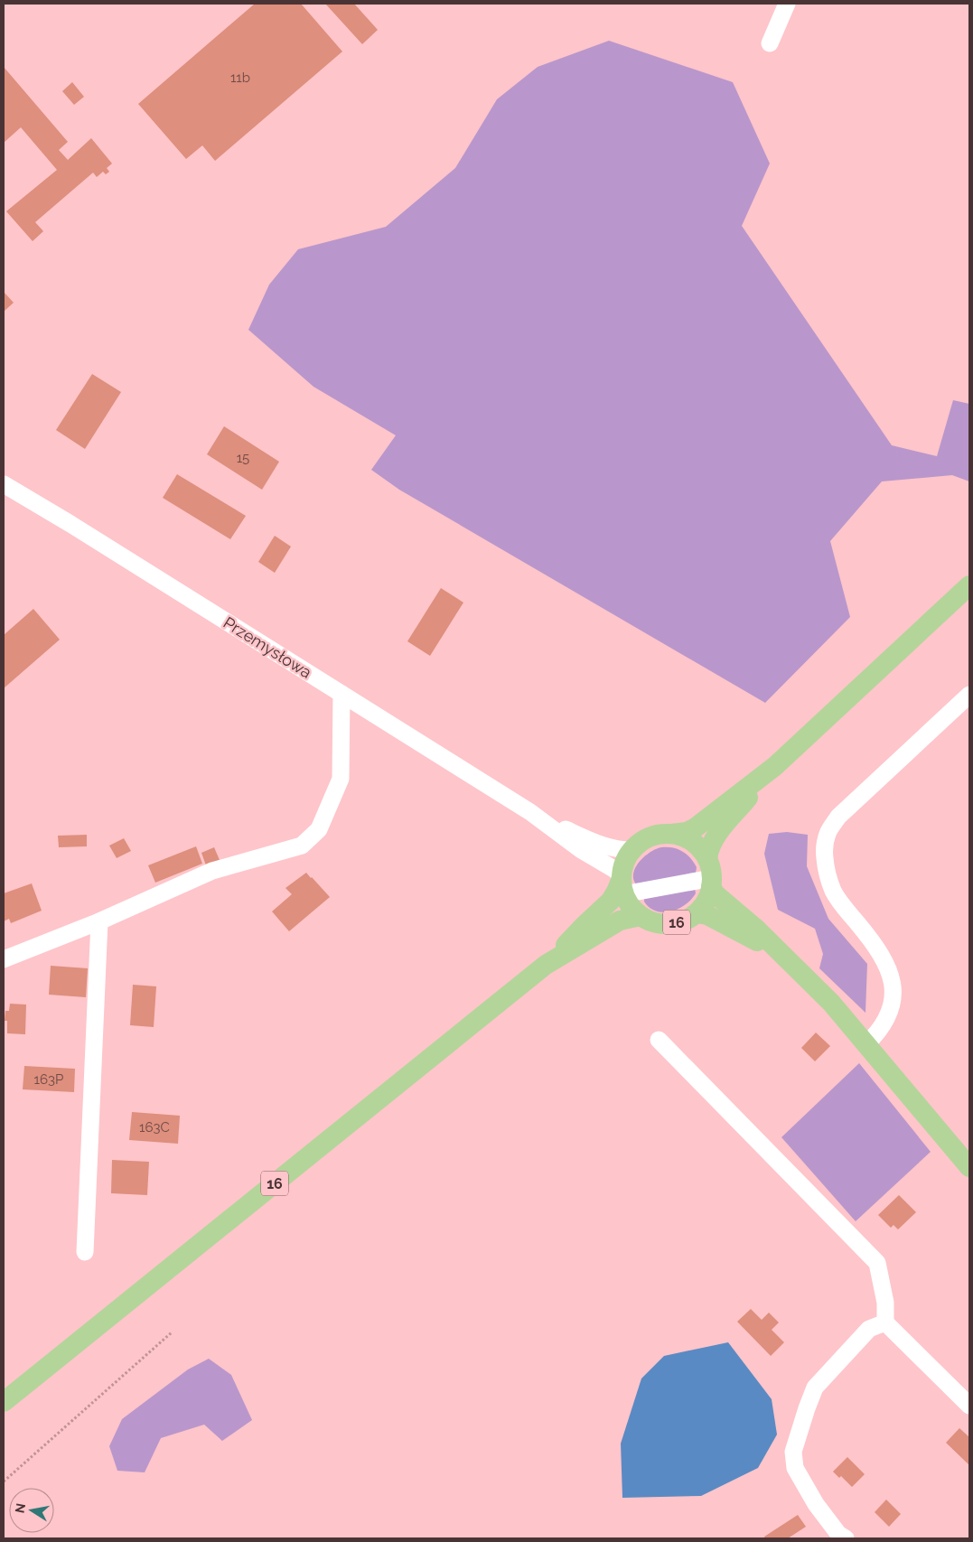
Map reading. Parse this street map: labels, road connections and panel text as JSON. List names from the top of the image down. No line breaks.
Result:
{"streets":{"main road":["16"],"street":["Przemysłowa"]},"crossings":[["Przemysłowa","16"]],"house_numbers":["11b","15","163P","163C"],"north":"left"}
